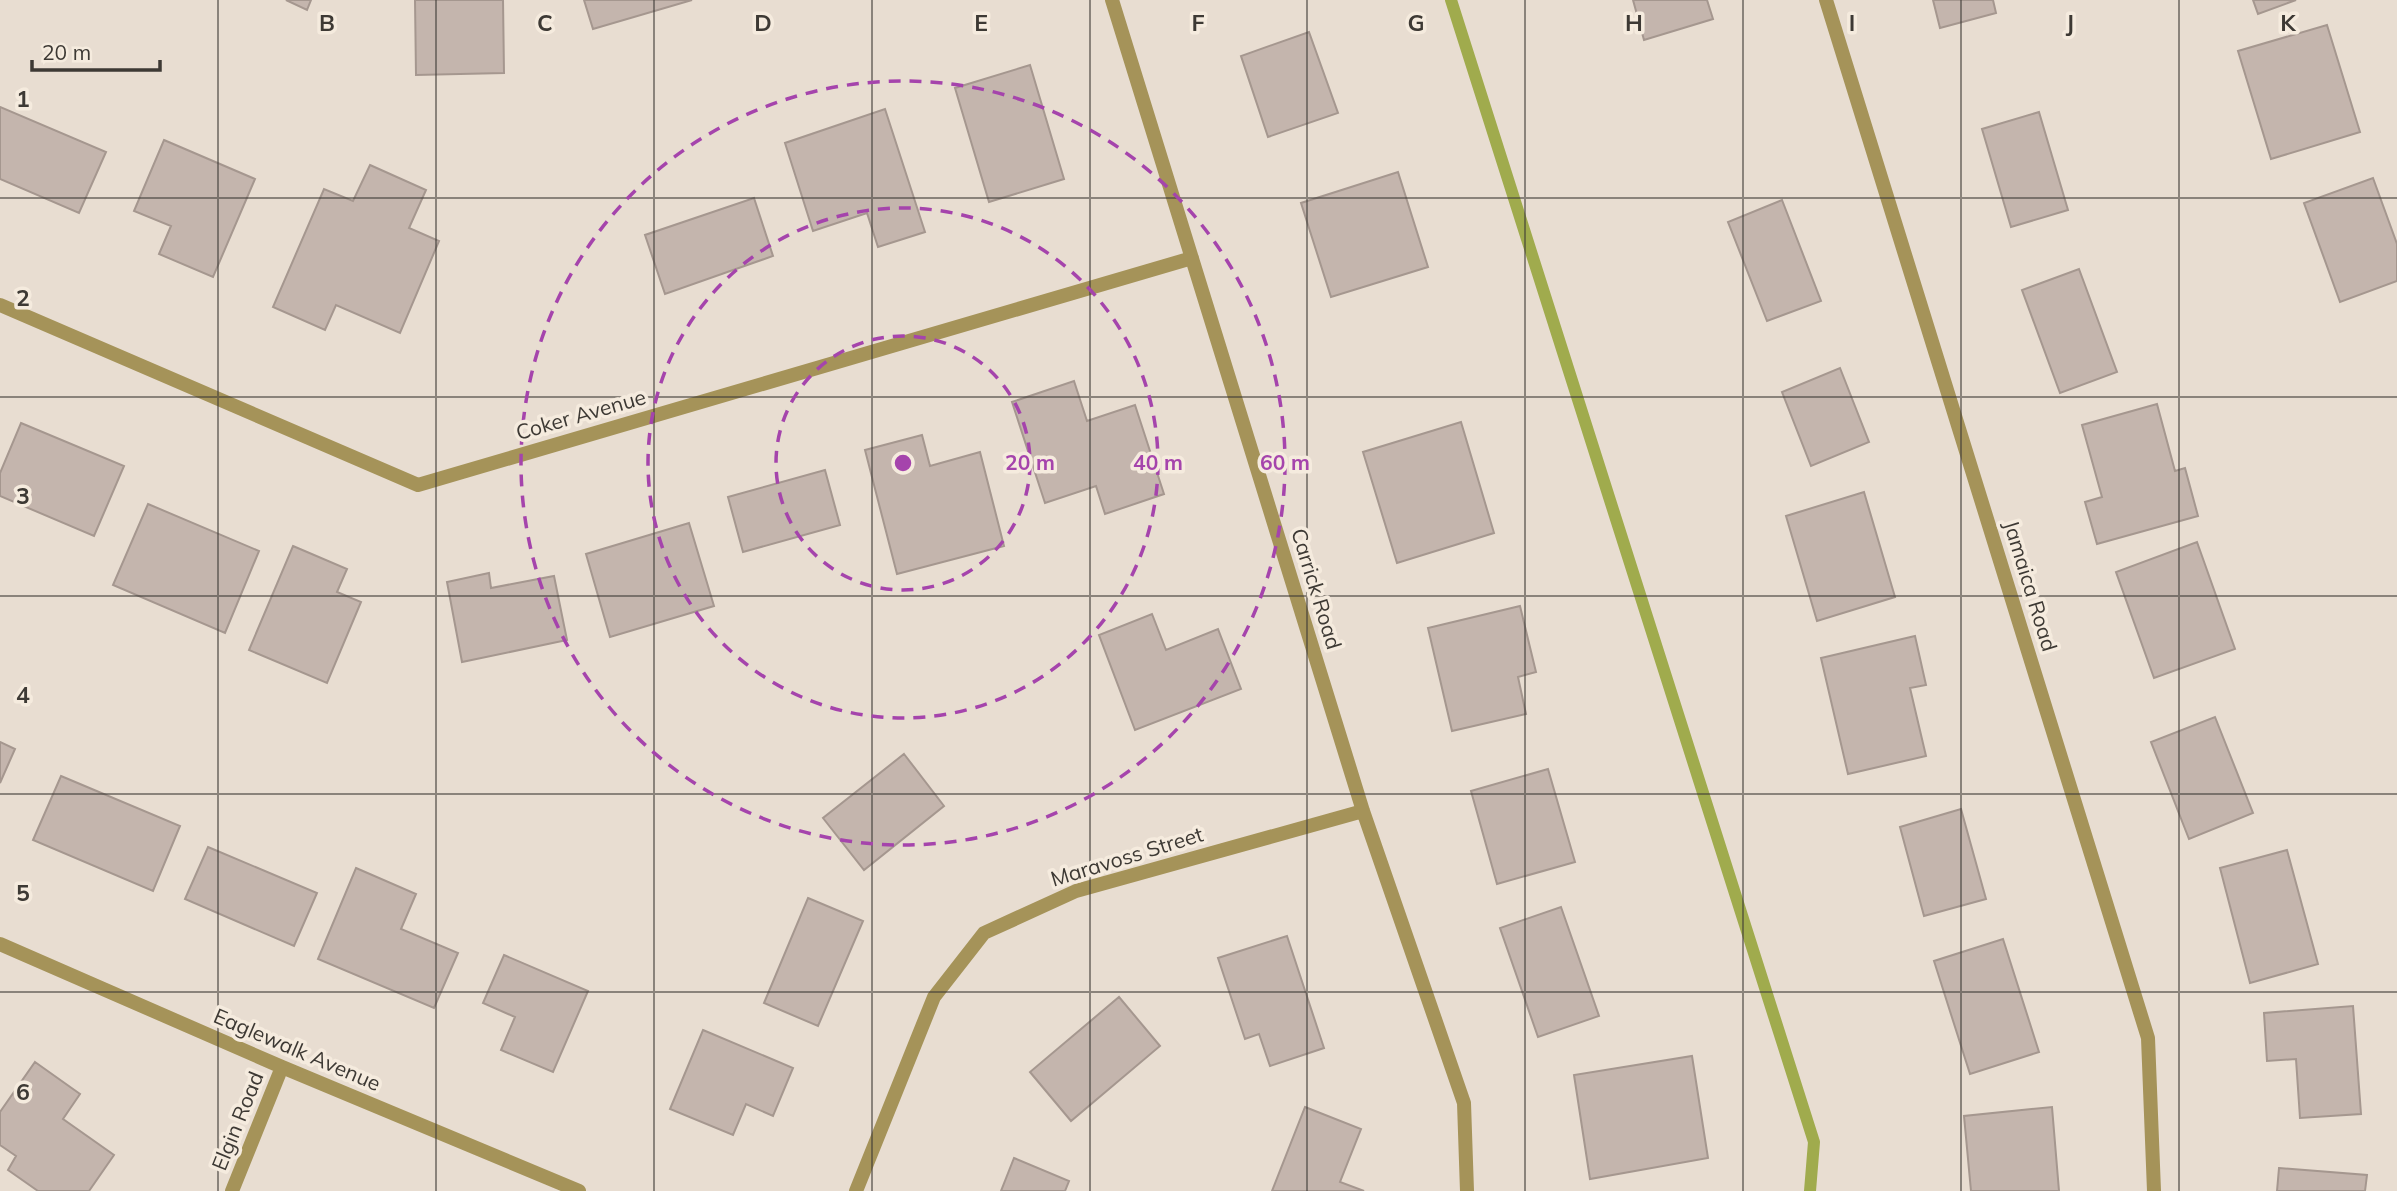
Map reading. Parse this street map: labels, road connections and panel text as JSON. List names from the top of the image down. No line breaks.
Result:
{"streets":{"street":["Coker Avenue","Jamaica Road","Carrick Road","Maravoss Street","Eaglewalk Avenue","Elgin Road"]},"crossings":[["Coker Avenue","Carrick Road"],["Carrick Road","Maravoss Street"],["Eaglewalk Avenue","Elgin Road"]],"scale_bar":"20 m","grid":{"columns":["B","C","D","E","F","G","H","I","J","K"],"rows":["1","2","3","4","5","6"]},"rings":["20 m","40 m","60 m"]}
